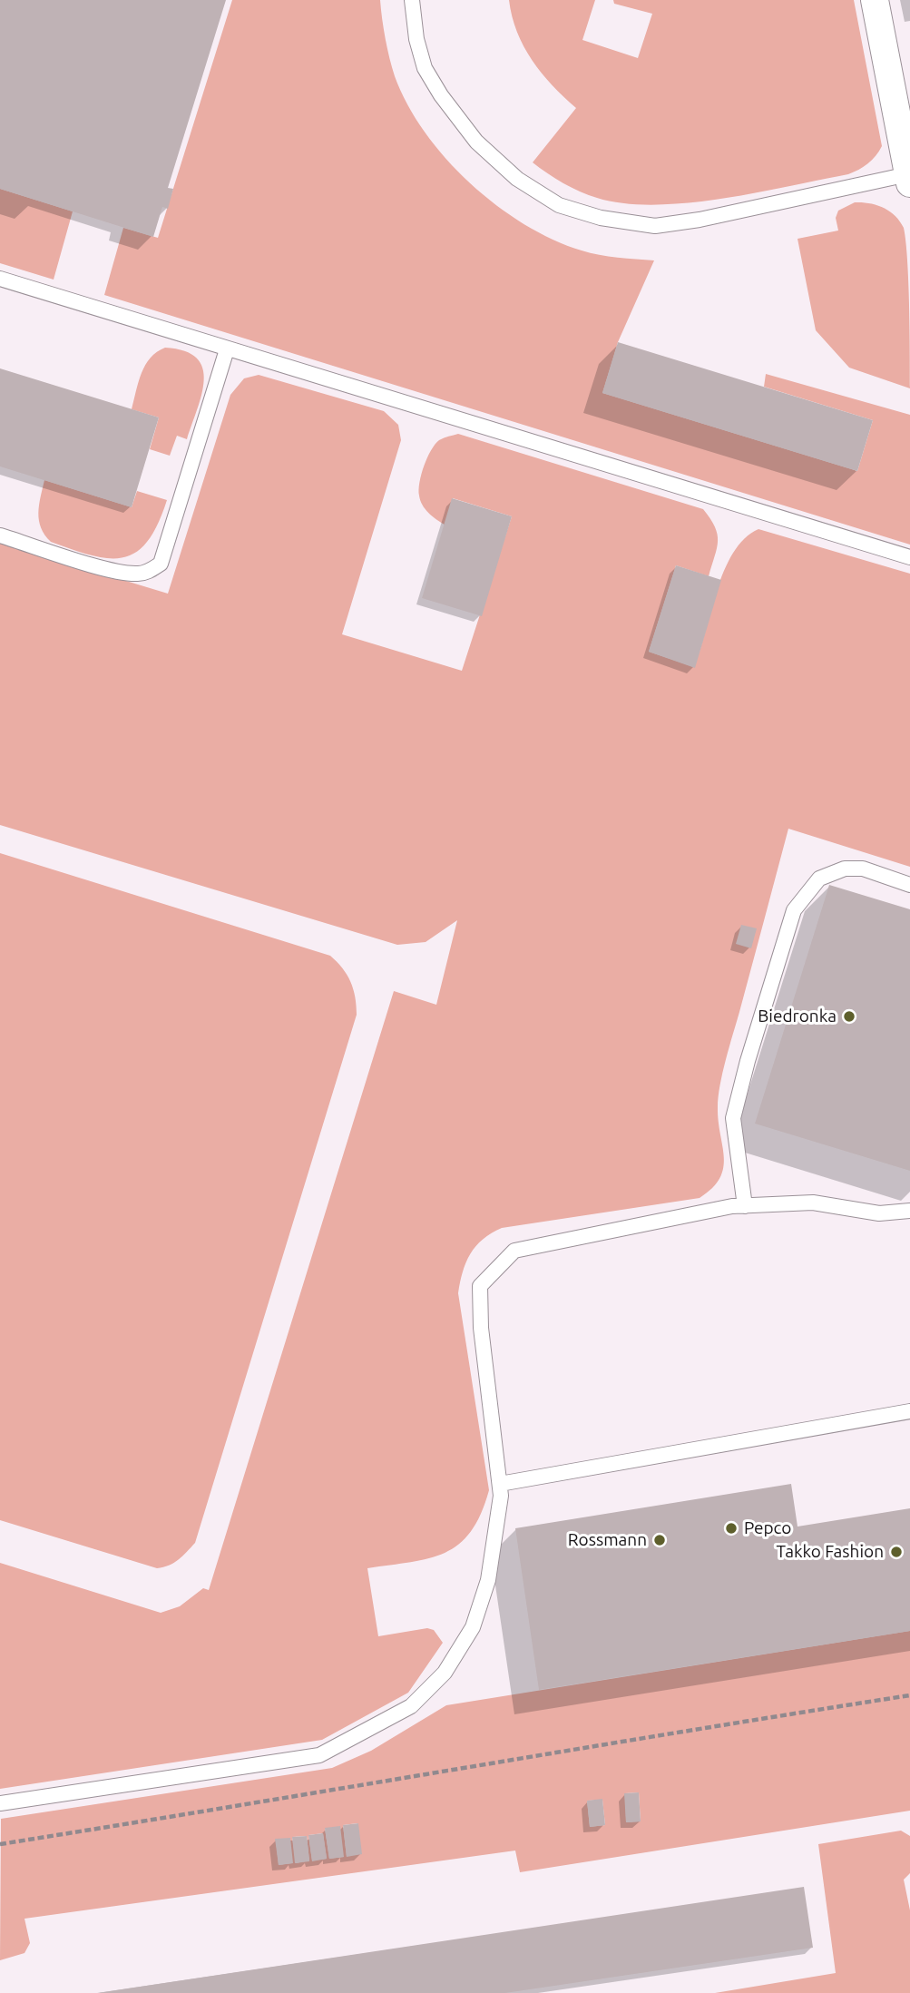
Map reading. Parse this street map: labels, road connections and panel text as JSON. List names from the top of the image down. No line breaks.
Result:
{"places":["Biedronka","Pepco","Rossmann","Takko Fashion"]}
